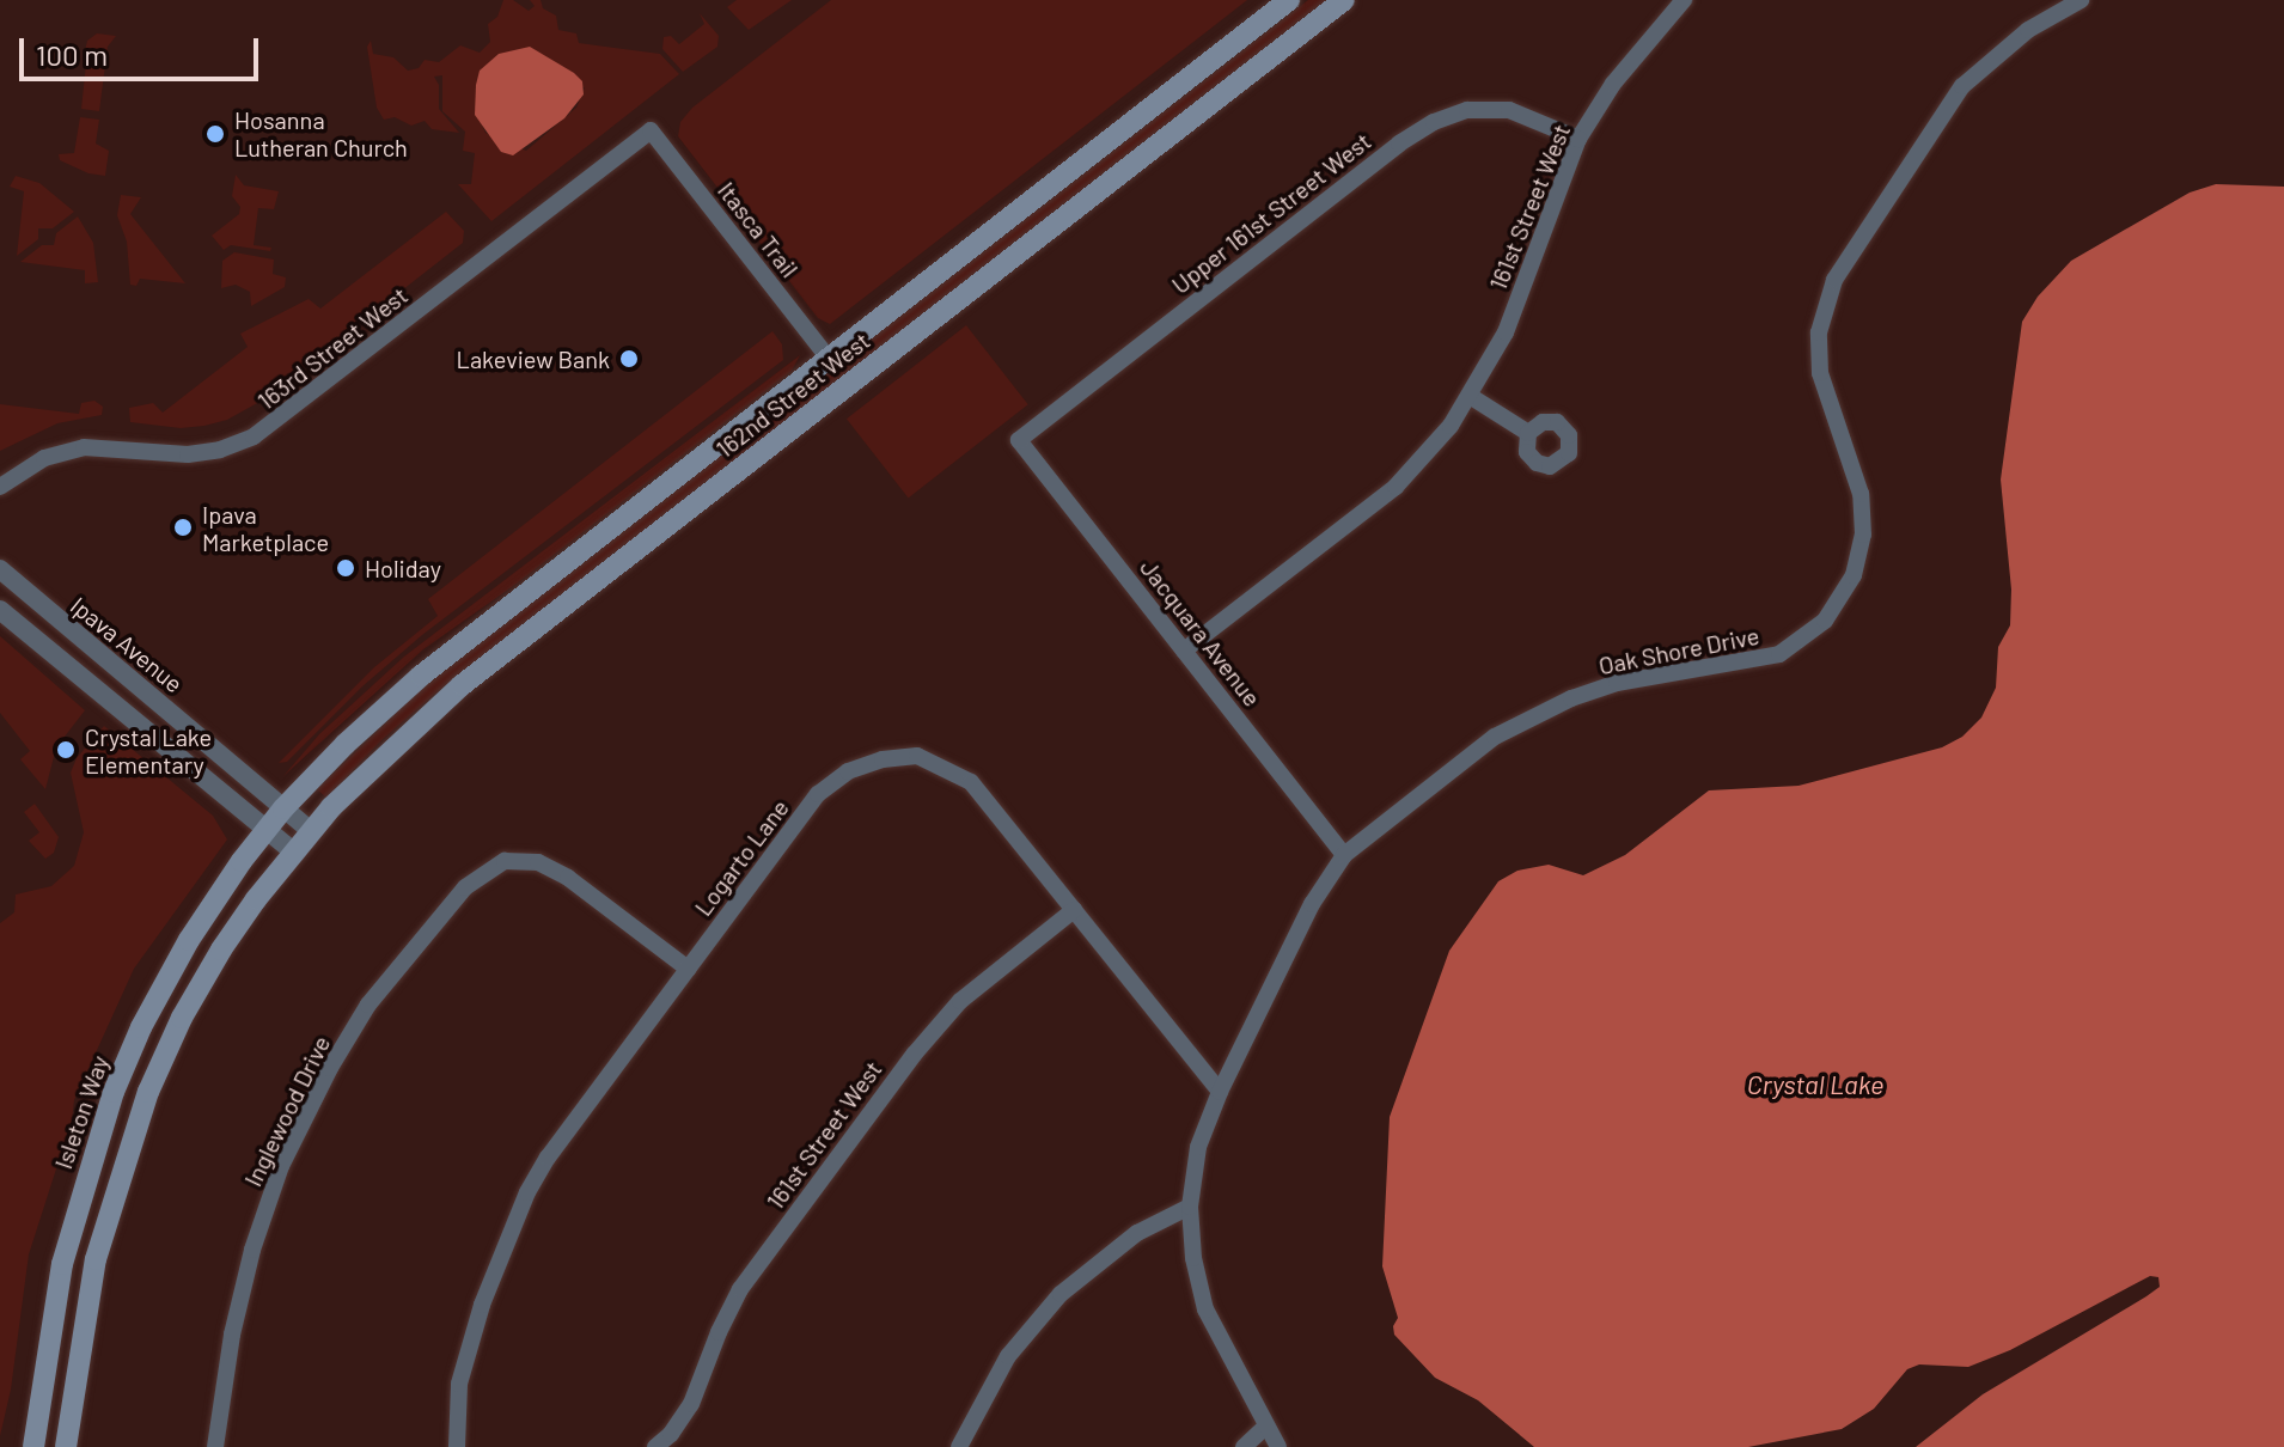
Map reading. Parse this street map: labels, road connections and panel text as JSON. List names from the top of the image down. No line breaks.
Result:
{"streets":{"main road":["162nd Street West","Isleton Way"],"street":["161st Street West","Upper 161st Street West","Itasca Trail","163rd Street West","Jacquara Avenue","Ipava Avenue","Oak Shore Drive","Logarto Lane","Inglewood Drive"]},"crossings":[["161st Street West","Upper 161st Street West"],["161st Street West","Jacquara Avenue"],["161st Street West","Logarto Lane"],["Upper 161st Street West","Jacquara Avenue"],["Itasca Trail","163rd Street West"],["Itasca Trail","162nd Street West"],["162nd Street West","Ipava Avenue"],["162nd Street West","Isleton Way"],["Jacquara Avenue","Oak Shore Drive"],["Oak Shore Drive","Logarto Lane"],["Logarto Lane","Inglewood Drive"]],"water":["Crystal Lake"],"places":["Hosanna Lutheran Church","Lakeview Bank","Ipava Marketplace","Holiday","Crystal Lake Elementary"],"scale_bar":"100 m"}
